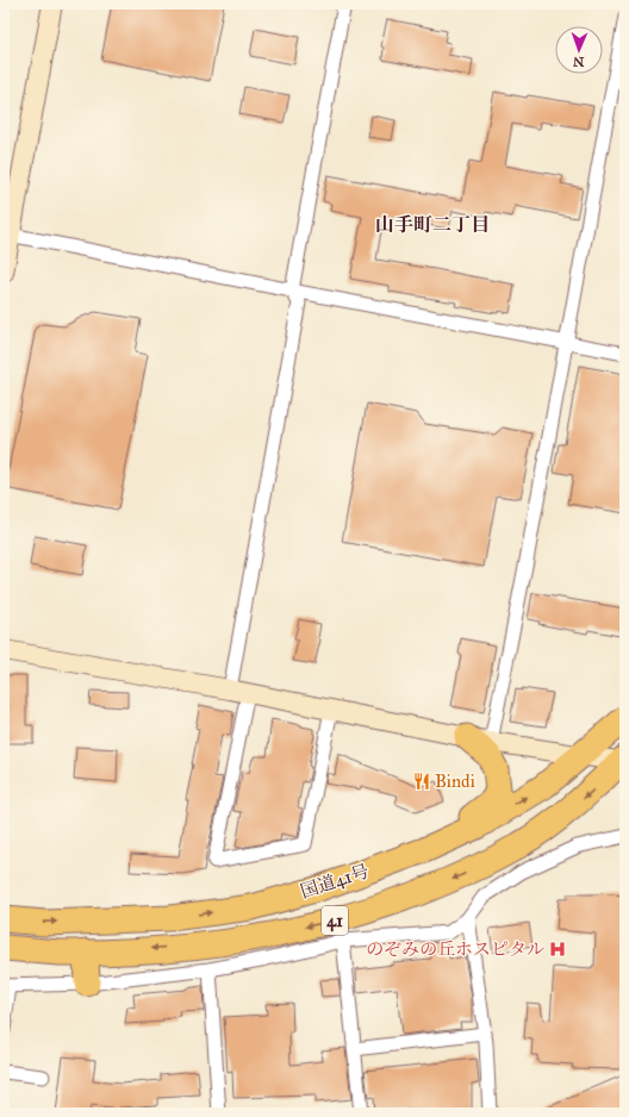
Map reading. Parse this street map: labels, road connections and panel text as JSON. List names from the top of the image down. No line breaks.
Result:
{"streets":{"highway":["国道41号","41"]},"districts":["山手町二丁目"],"places":{"restaurant":["Bindi"],"hospital":["のぞみの丘ホスピタル"]},"north":"bottom"}
